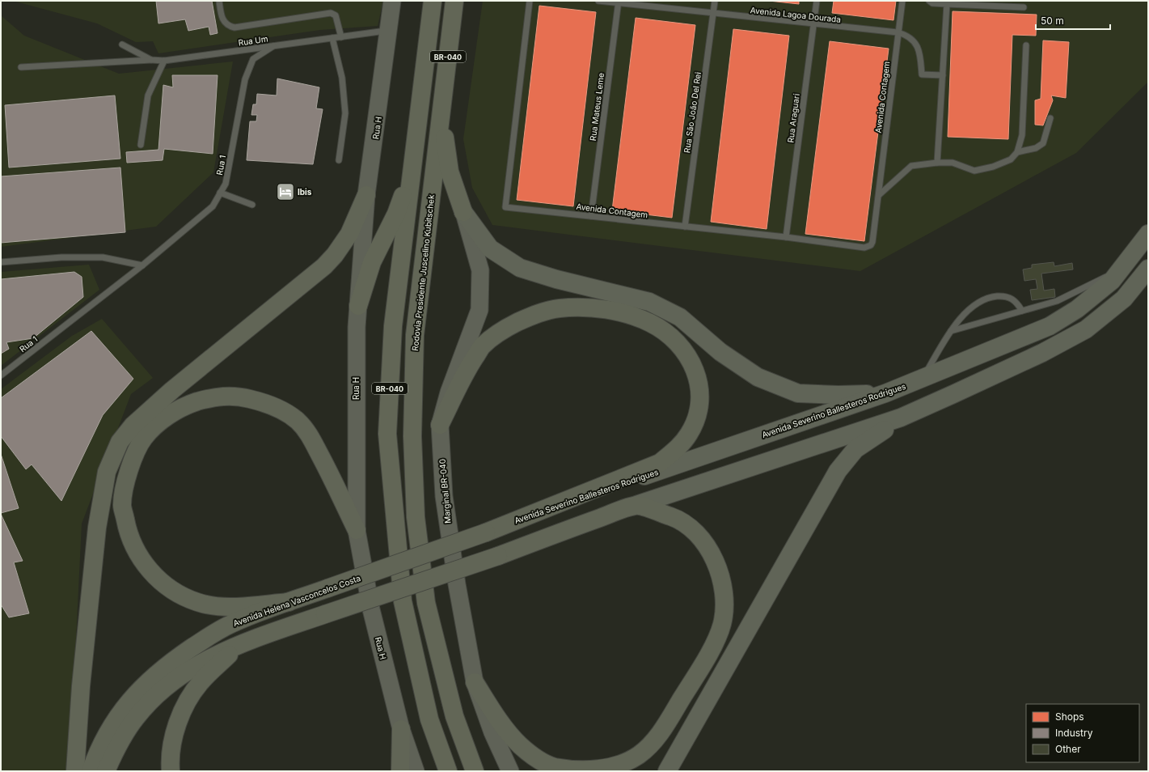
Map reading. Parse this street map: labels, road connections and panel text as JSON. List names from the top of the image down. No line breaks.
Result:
{"streets":{"highway":["BR-040","Rodovia Presidente Juscelino Kubitschek","Avenida Severino Ballesteros Rodrigues","Avenida Helena Vasconcelos Costa"],"main road":["Rua H","Marginal BR-040"],"lane":["Avenida Lagoa Dourada","Rua Um","Avenida Contagem","Rua Mateus Leme","Rua São João Del Rei","Rua Araguari","Rua 1"]},"crossings":[["Avenida Lagoa Dourada","Avenida Contagem"],["Avenida Lagoa Dourada","Rua Mateus Leme"],["Avenida Lagoa Dourada","Rua São João Del Rei"],["Avenida Lagoa Dourada","Rua Araguari"],["Rua Um","Rua H"],["Rua Um","Rua 1"],["Avenida Contagem","Rua Mateus Leme"],["Avenida Contagem","Rua São João Del Rei"],["Avenida Contagem","Rua Araguari"],["Avenida Severino Ballesteros Rodrigues","Avenida Helena Vasconcelos Costa"]],"places":{"hotel":["Ibis"]},"legend":["Shops","Industry","Other"],"scale_bar":"50 m"}
